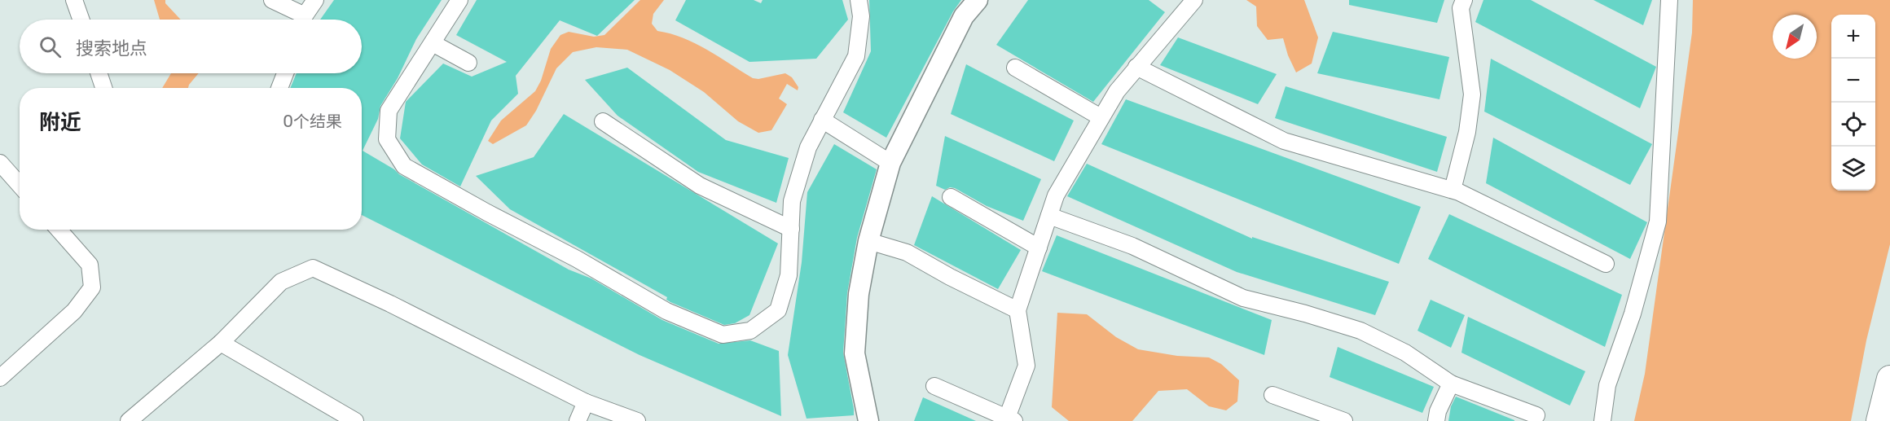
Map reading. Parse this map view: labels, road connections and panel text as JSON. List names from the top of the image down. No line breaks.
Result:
{"north":"bottom left","page":{"map_buttons":["+","−"],"search":"搜索地点","heading":["附近","0个结果"]}}
